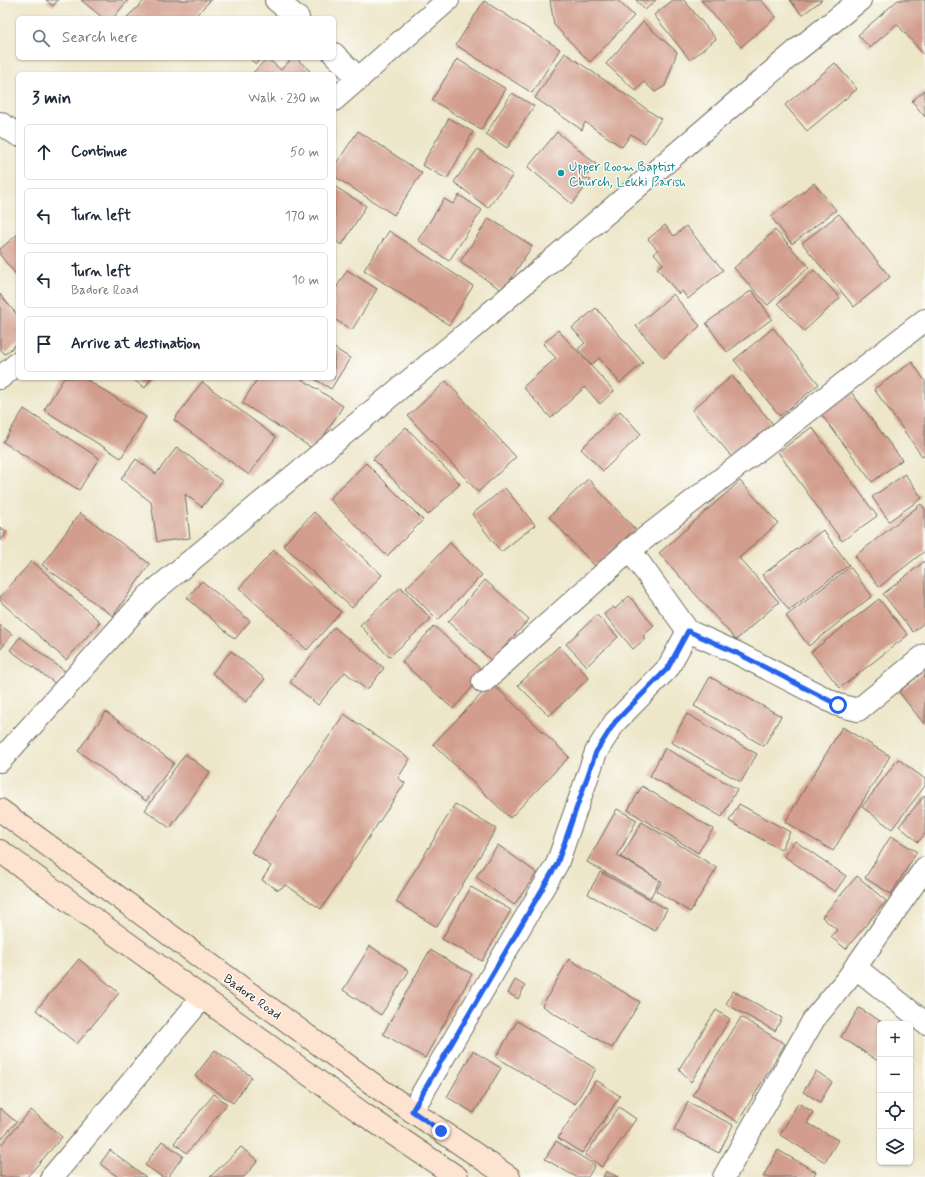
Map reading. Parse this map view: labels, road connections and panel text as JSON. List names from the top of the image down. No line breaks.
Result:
{"streets":{"main road":["Badore Road"]},"places":["Upper Room Baptist Church, Lekki Parish"],"page":{"search":"Search here","heading":["3 min","Walk · 230 m"],"list":[["Continue","50 m"],["Turn left","170 m"],["Turn left","Badore Road","10 m"],"Arrive at destination"],"map_buttons":["+","−"]}}
